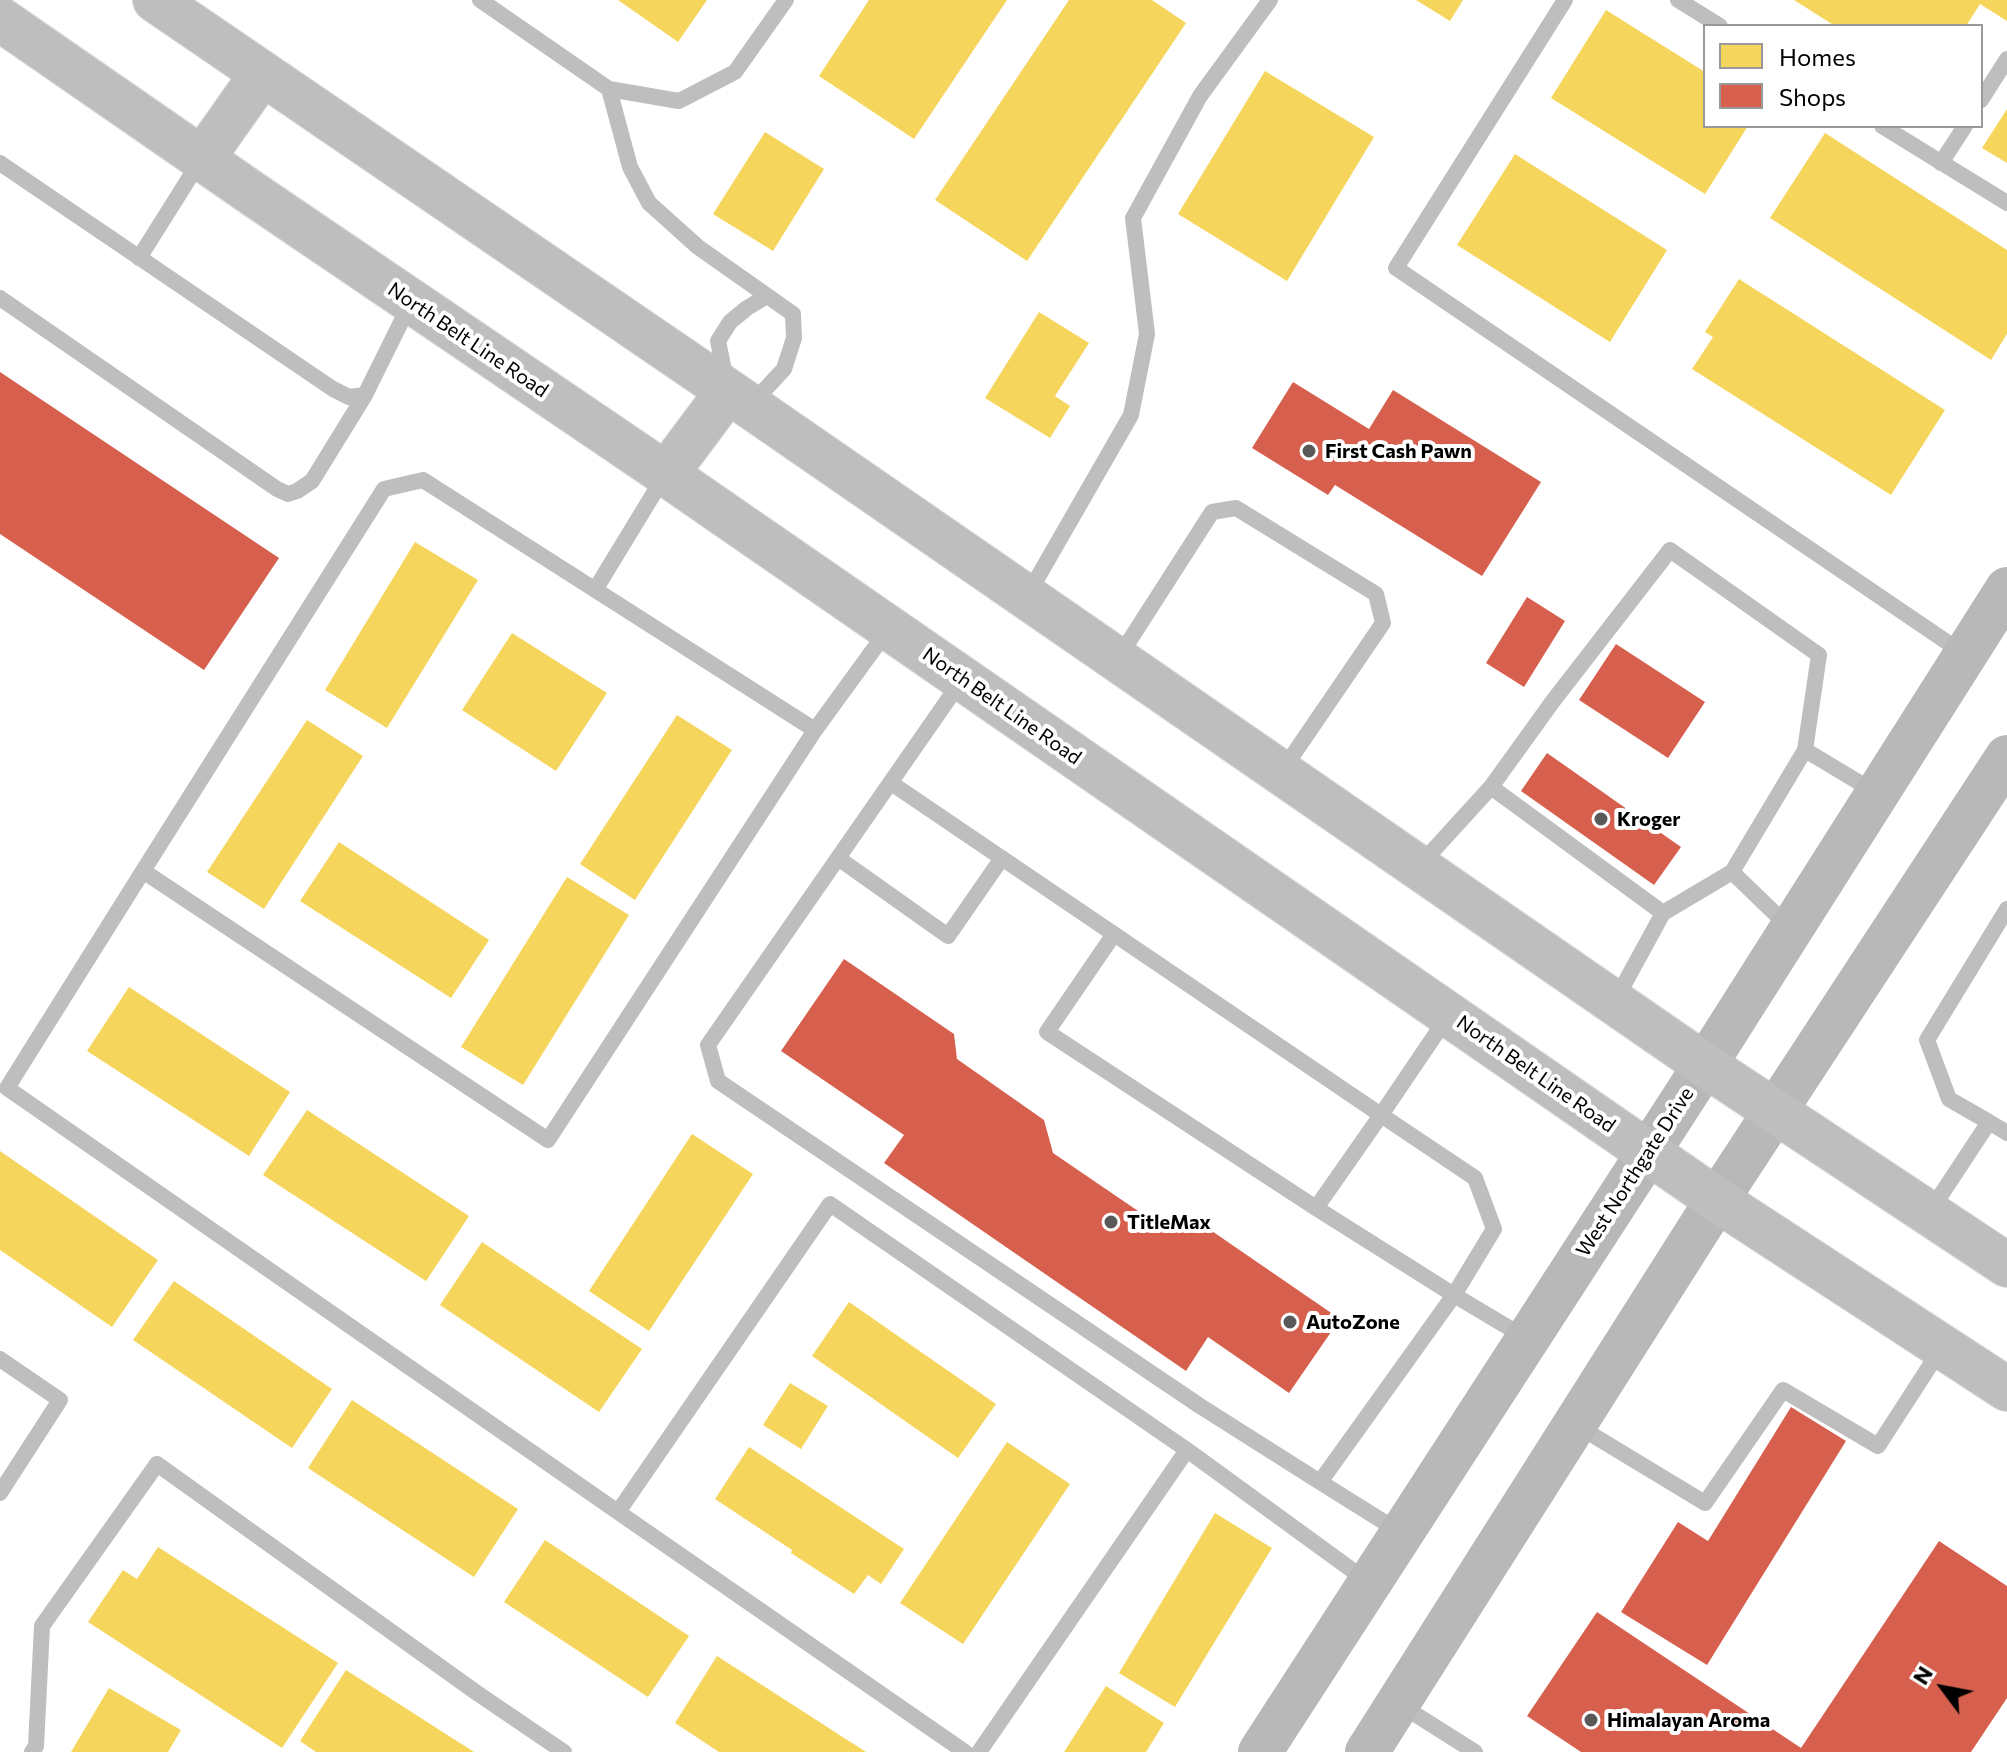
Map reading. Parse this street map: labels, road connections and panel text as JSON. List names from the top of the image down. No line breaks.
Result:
{"streets":{"main road":["North Belt Line Road","West Northgate Drive"]},"crossings":[["North Belt Line Road","West Northgate Drive"]],"places":["First Cash Pawn","Kroger","TitleMax","AutoZone","Himalayan Aroma"],"legend":["Homes","Shops"],"north":"top left"}
